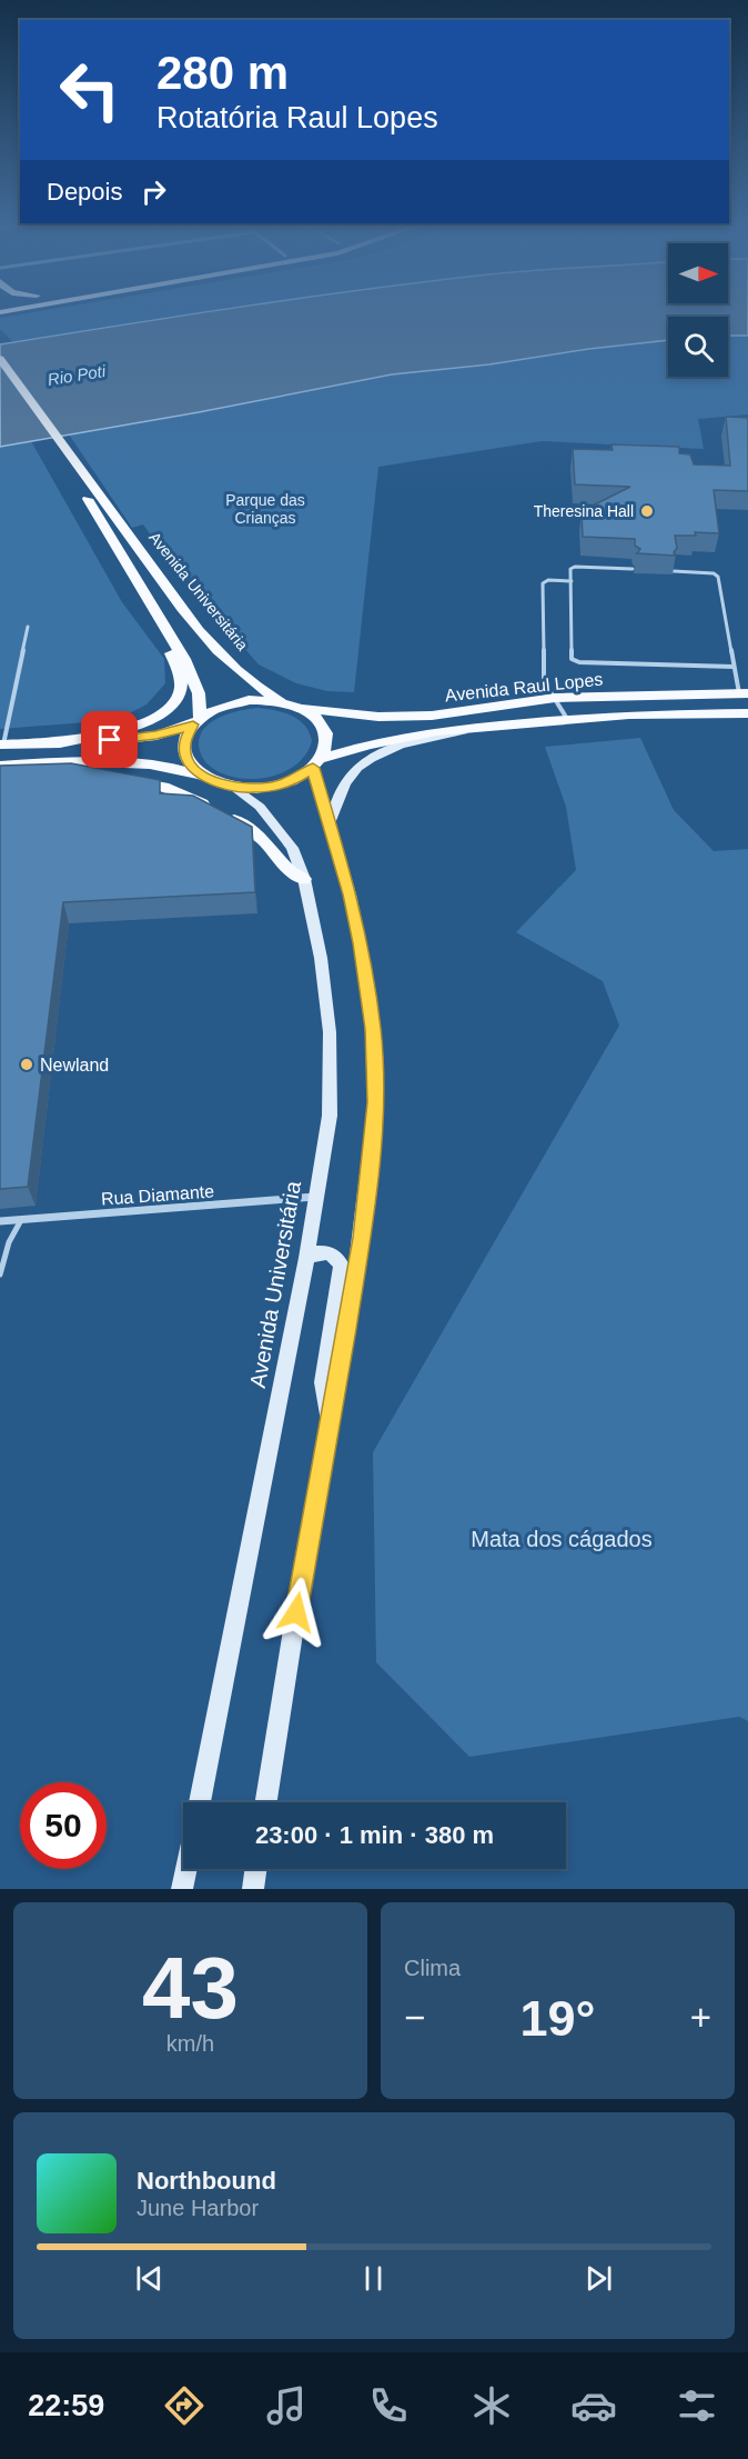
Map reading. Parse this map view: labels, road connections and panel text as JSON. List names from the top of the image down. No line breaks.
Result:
{"streets":{"main road":["Avenida Universitária","Avenida Raul Lopes"],"street":["Rua Diamante"]},"crossings":[["Avenida Universitária","Avenida Raul Lopes"],["Avenida Universitária","Rua Diamante"]],"water":["Rio Poti"],"parks":["Parque das Crianças","Mata dos cágados"],"places":["Theresina Hall","Newland"],"north":"right","page":{"turn":["280 m","Rotatória Raul Lopes"],"then":"Depois","limit":"50","trip":"23:00 · 1 min · 380 m","tile":[["43","km/h"],"Clima"],"heat":["−","19°","+"],"song":["Northbound","June Harbor"],"tabs":"22:59"}}
